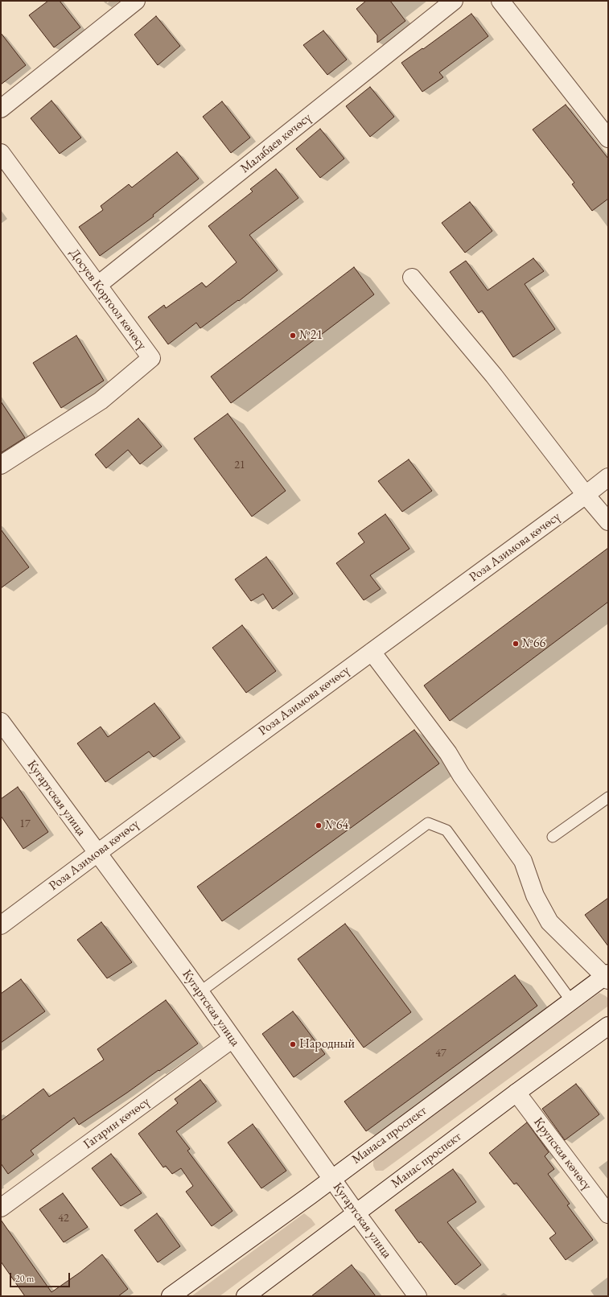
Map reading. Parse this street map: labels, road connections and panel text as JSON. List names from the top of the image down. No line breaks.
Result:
{"streets":{"street":["Малабаев көчөсү","Досуев Коргоол көчөсү","Роза Азимова көчөсү","Кугартская улица","Гагарин көчөсү","Манаса проспект","Крупская көчөсү","Манас проспект"]},"crossings":[["Малабаев көчөсү","Досуев Коргоол көчөсү"],["Роза Азимова көчөсү","Кугартская улица"],["Кугартская улица","Гагарин көчөсү"],["Кугартская улица","Манаса проспект"],["Кугартская улица","Манас проспект"],["Крупская көчөсү","Манас проспект"]],"places":["№21","№66","№64","Народный"],"house_numbers":["21","17","47","42"],"scale_bar":"20 m"}
